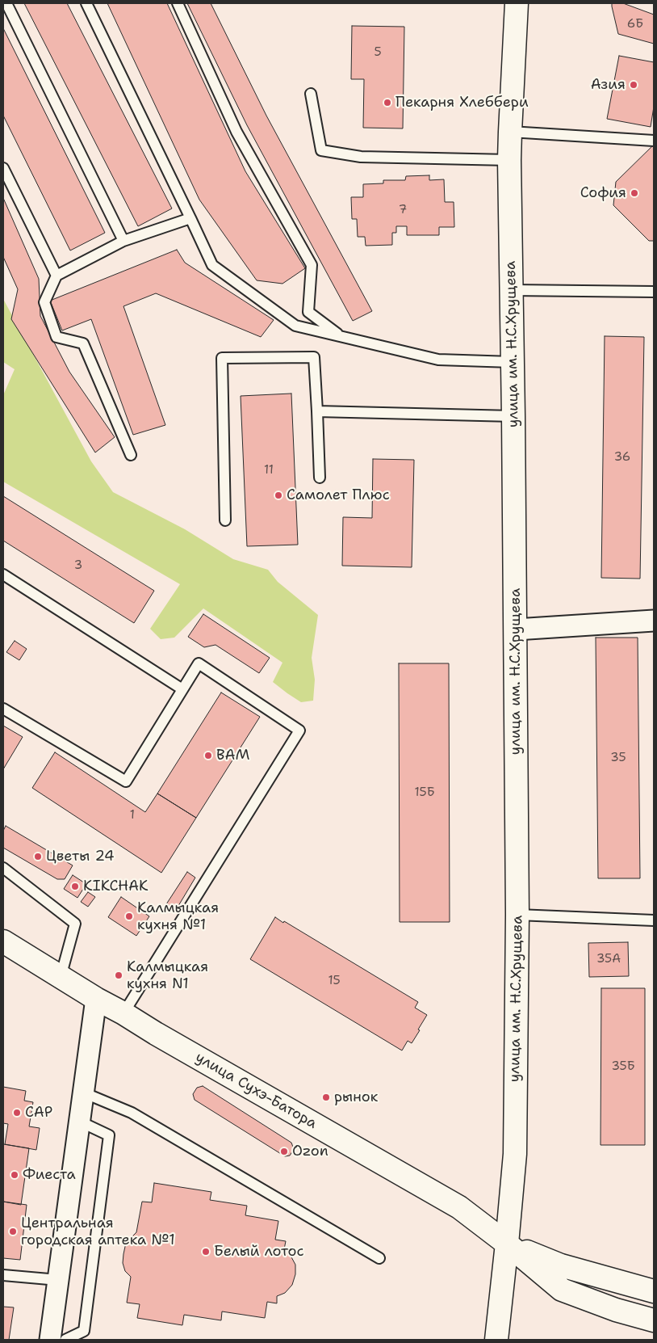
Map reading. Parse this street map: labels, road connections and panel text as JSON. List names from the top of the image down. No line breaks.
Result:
{"streets":{"main road":["улица им. Н.С.Хрущева","улица Сухэ-Батора"]},"crossings":[["улица им. Н.С.Хрущева","улица Сухэ-Батора"]],"places":["Азия","Пекарня Хлеббери","София","Самолет Плюс","ВАМ","Цветы 24","KIKCHAK","Калмыцкая кухня №1","Калмыцкая кухня N1","рынок","САР","Ozon","Фиеста","Центральная городская аптека №1","Белый лотос"],"house_numbers":["6Б","5","7","36","11","3","35","15Б","1","35А","15","35Б"]}
